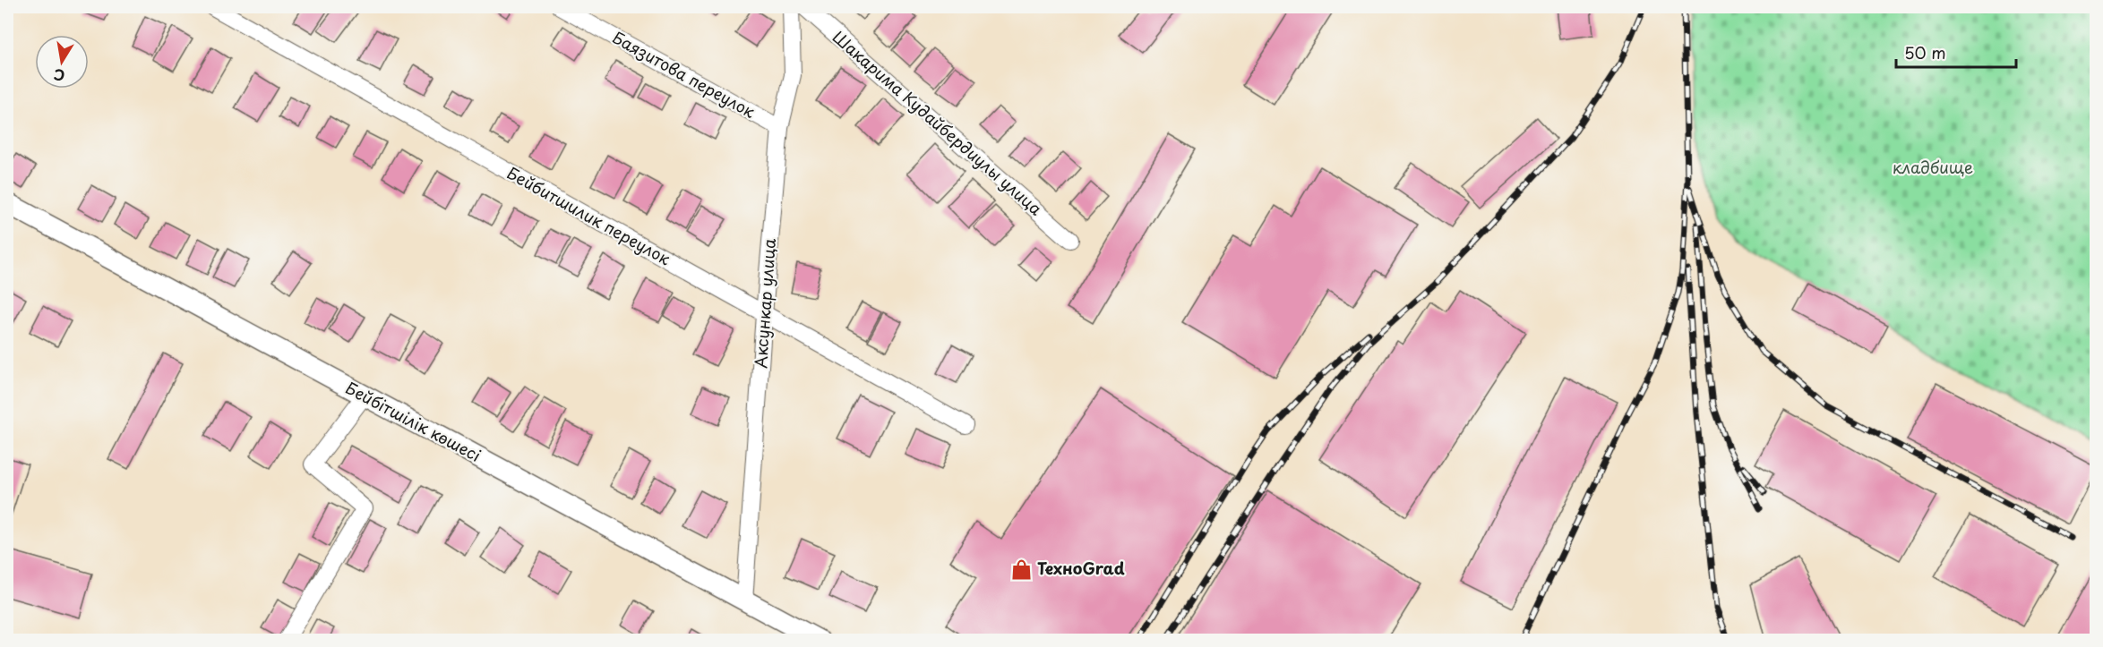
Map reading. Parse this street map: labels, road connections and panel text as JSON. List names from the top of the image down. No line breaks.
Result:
{"streets":{"street":["Баязитова переулок","Шакарима Кудайбердиулы улица","Бейбитшилик переулок","Аксункар улица","Бейбітшілік көшесі"]},"crossings":[["Баязитова переулок","Аксункар улица"],["Бейбитшилик переулок","Аксункар улица"],["Аксункар улица","Бейбітшілік көшесі"]],"parks":["кладбище"],"places":{"shop":["ТехноGrad"]},"scale_bar":"50 m","north":"bottom"}
